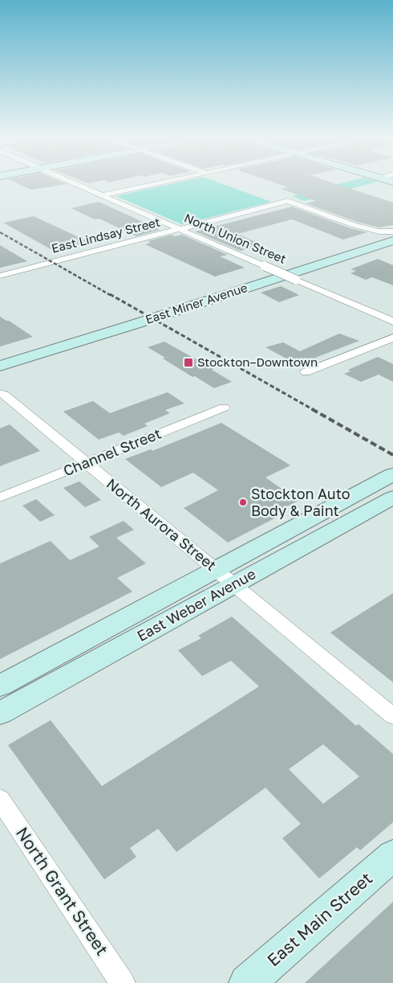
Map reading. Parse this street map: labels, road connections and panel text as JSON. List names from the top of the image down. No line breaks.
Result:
{"streets":{"street":["East Lindsay Street","North Union Street","East Miner Avenue","Channel Street","North Aurora Street","East Weber Avenue","North Grant Street","East Main Street"]},"crossings":[["East Lindsay Street","North Union Street"],["Channel Street","North Aurora Street"],["North Aurora Street","East Weber Avenue"]],"places":{"transit":["Stockton–Downtown"],"other":["Stockton Auto Body & Paint"]}}
